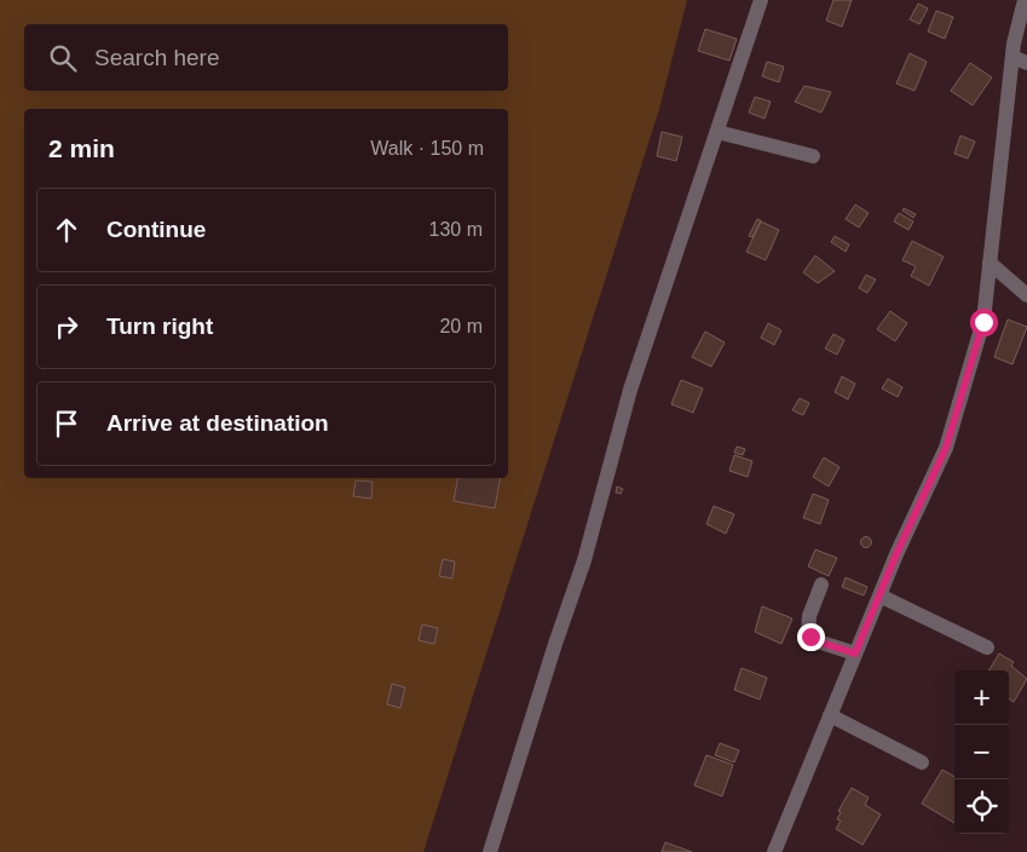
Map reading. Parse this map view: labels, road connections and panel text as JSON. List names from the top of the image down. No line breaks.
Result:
{"page":{"search":"Search here","heading":["2 min","Walk · 150 m"],"list":[["Continue","130 m"],["Turn right","20 m"],"Arrive at destination"],"map_buttons":["+","−"]}}
